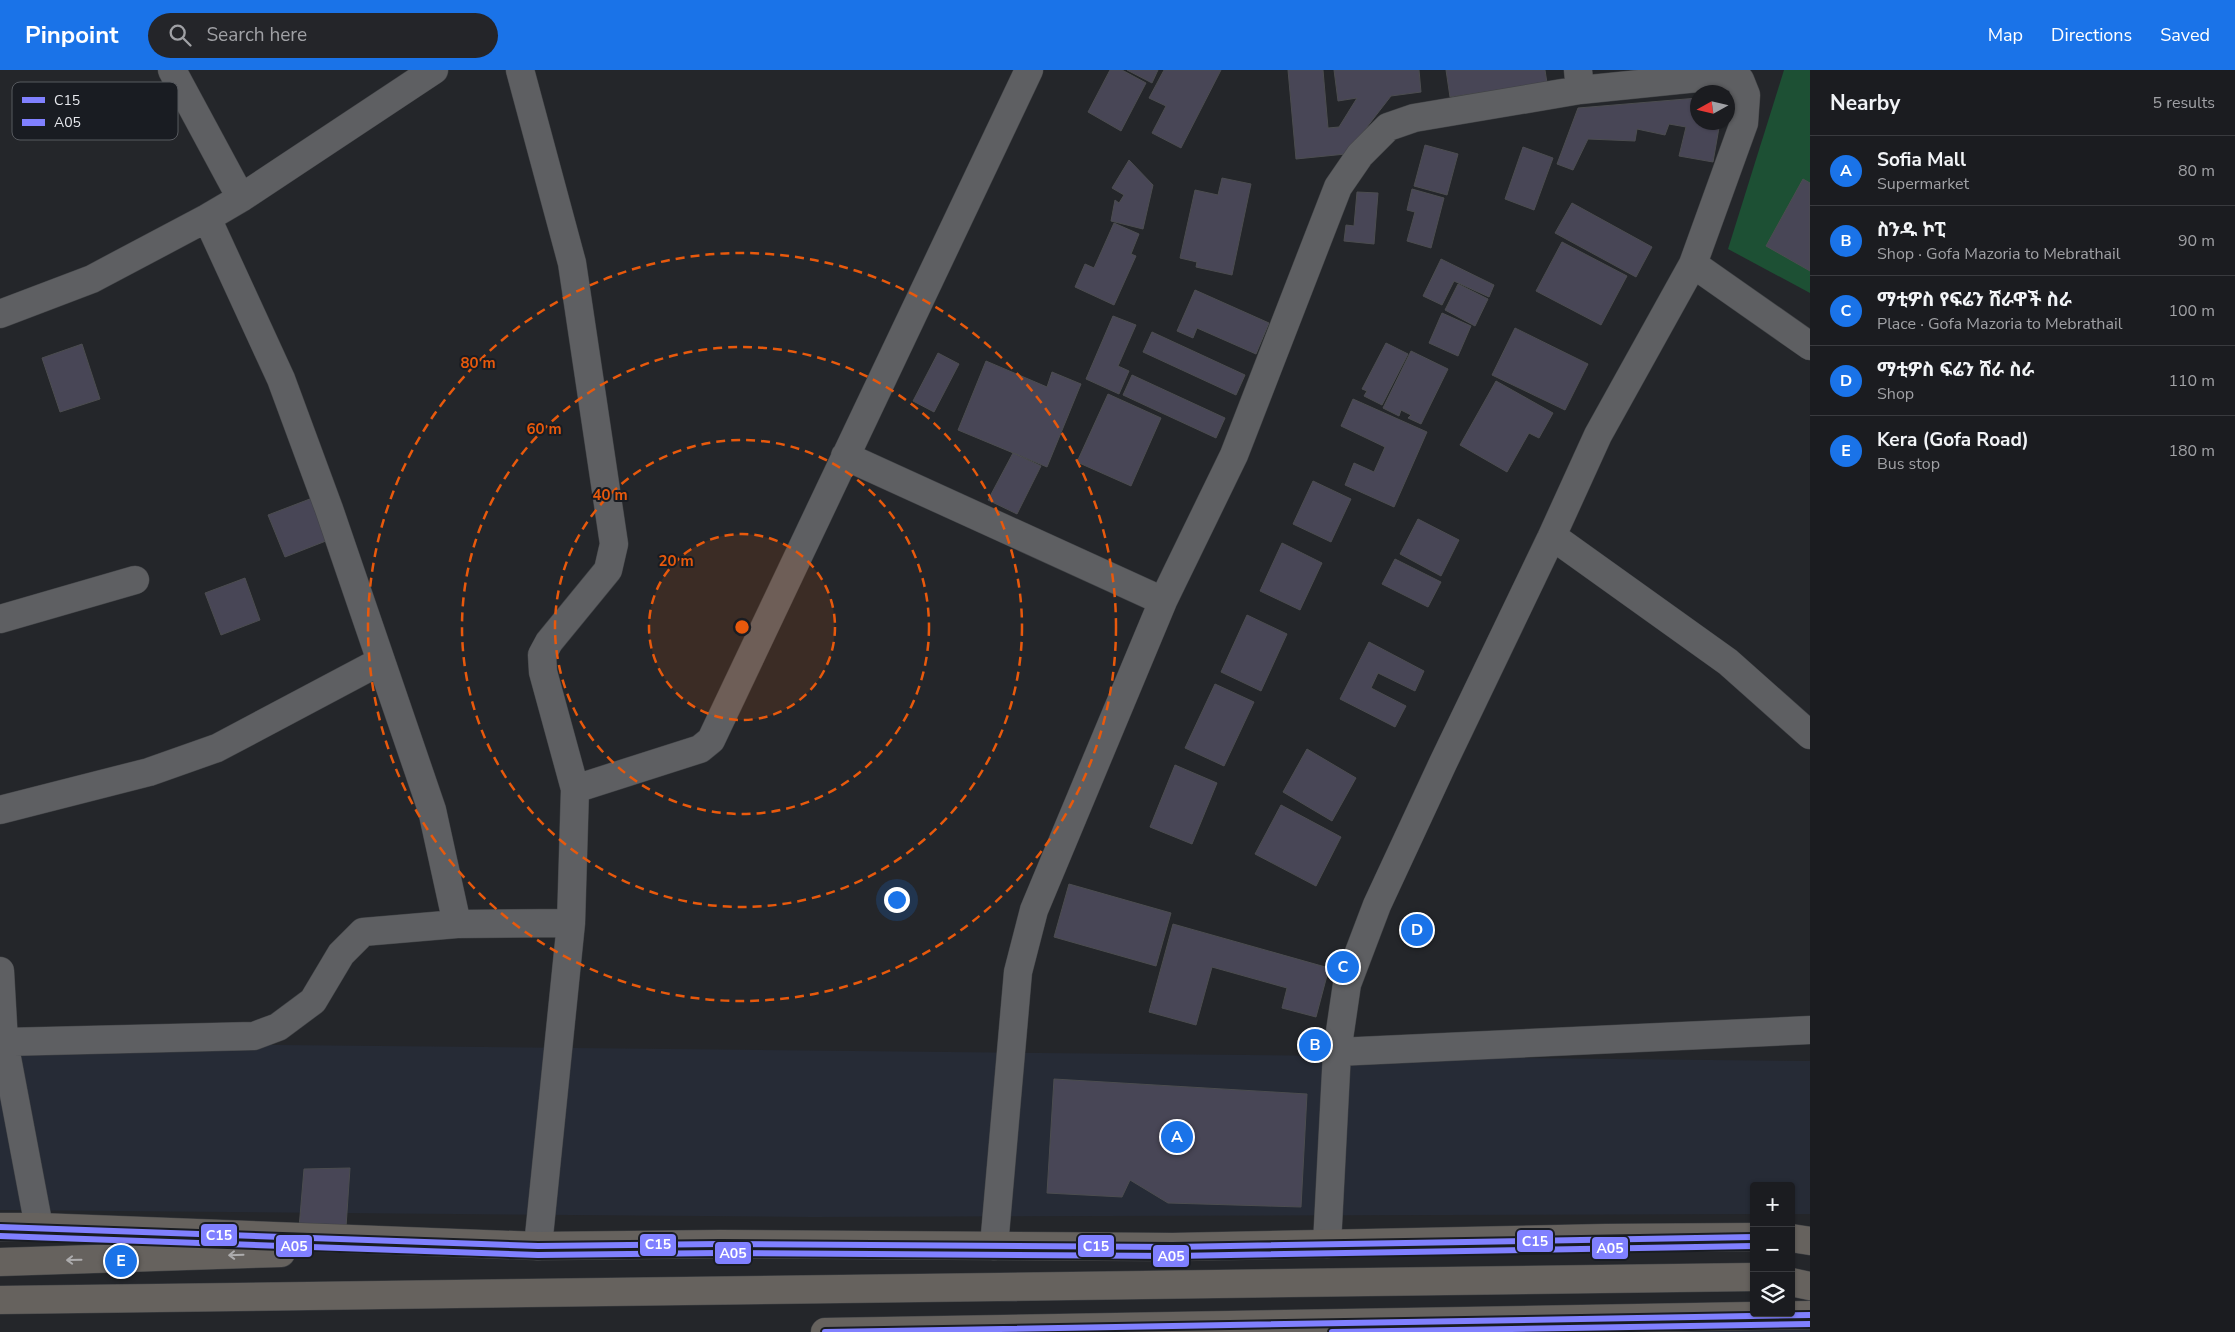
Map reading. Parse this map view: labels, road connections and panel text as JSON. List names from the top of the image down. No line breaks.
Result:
{"lines":["transit line C15","transit line A05"],"legend":["C15","A05"],"north":"left","page":{"header":"Pinpoint","search":"Search here","nav":["Map","Directions","Saved"],"heading":["Nearby","5 results"],"list":[{"mark":"A","name":"Sofia Mall","note":"Supermarket","value":"80 m"},{"mark":"B","name":"ስንዱ ኮፒ","note":"Shop · Gofa Mazoria to Mebrathail","value":"90 m"},{"mark":"C","name":"ማቲዎስ የፍሬን ሸራዋች ስራ","note":"Place · Gofa Mazoria to Mebrathail","value":"100 m"},{"mark":"D","name":"ማቲዎስ ፍሬን ሸራ ስራ","note":"Shop","value":"110 m"},{"mark":"E","name":"Kera (Gofa Road)","note":"Bus stop","value":"180 m"}],"pins":["D","C","B","A","E"],"map_buttons":["+","−"]},"rings":["80 m","60 m","40 m","20 m"]}
